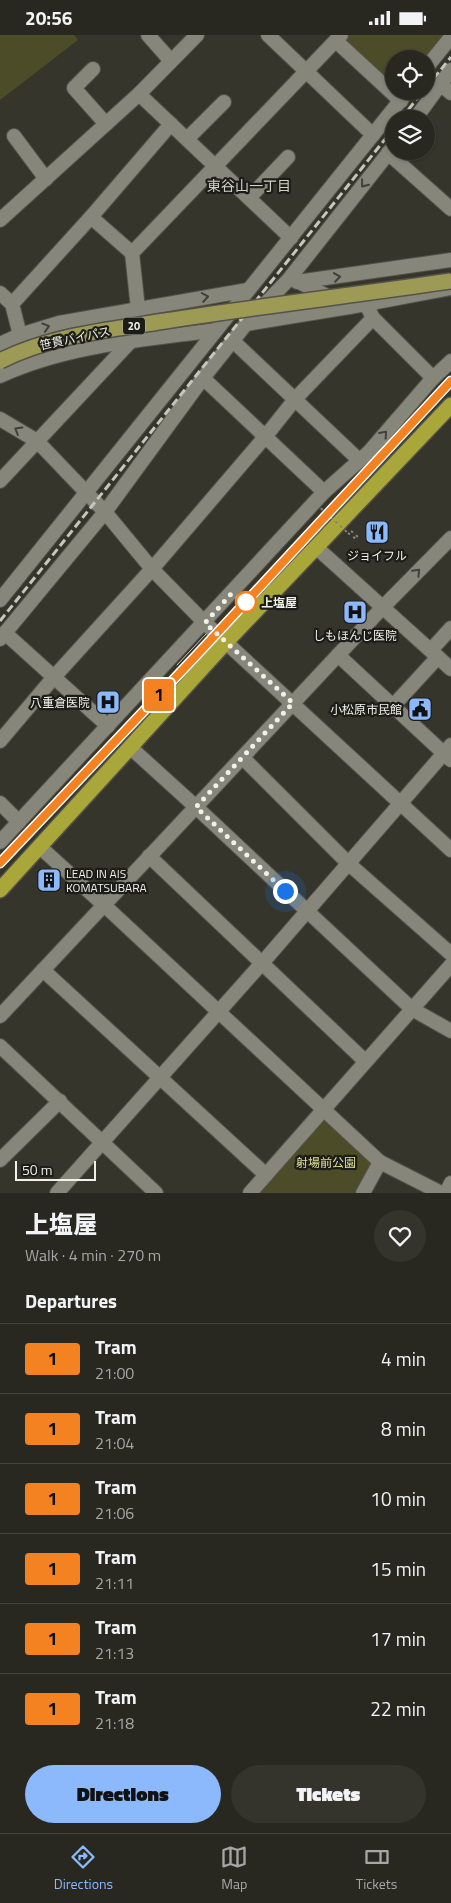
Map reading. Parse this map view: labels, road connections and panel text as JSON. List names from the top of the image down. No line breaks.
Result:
{"streets":{"main road":["20","笹貫バイパス"]},"districts":["東谷山一丁目"],"parks":["射場前公園"],"places":{"restaurant":["ジョイフル"],"other":["上塩屋"],"hospital":["しもほんじ医院","八重倉医院"],"public building":["小松原市民館"],"building":["LEAD IN AIS KOMATSUBARA"]},"lines":["tram line 1"],"scale_bar":"50 m","page":{"status":"20:56","on_map":"1","scale":"50 m","heading":[["上塩屋","Walk · 4 min · 270 m"],"Departures"],"list":[{"mark":"1","name":"Tram","note":"21:00","value":"4 min"},{"mark":"1","name":"Tram","note":"21:04","value":"8 min"},{"mark":"1","name":"Tram","note":"21:06","value":"10 min"},{"mark":"1","name":"Tram","note":"21:11","value":"15 min"},{"mark":"1","name":"Tram","note":"21:13","value":"17 min"},{"mark":"1","name":"Tram","note":"21:18","value":"22 min"}],"buttons":["Directions","Tickets"],"tabs":["Directions","Map","Tickets"]}}
